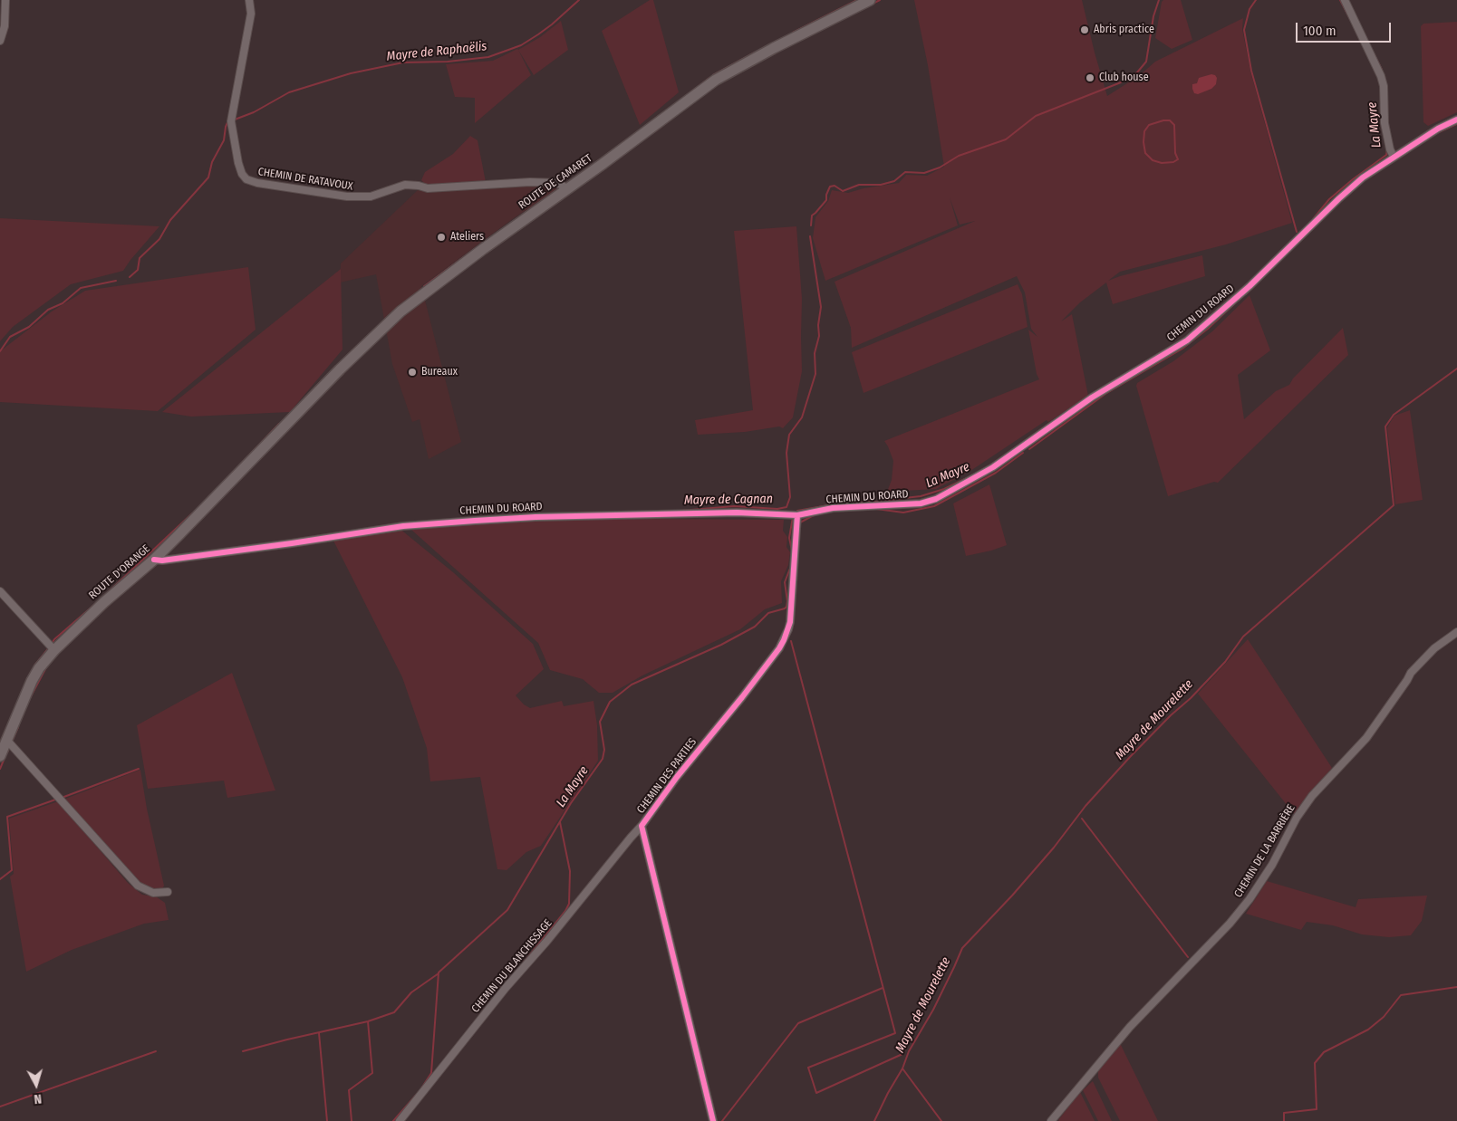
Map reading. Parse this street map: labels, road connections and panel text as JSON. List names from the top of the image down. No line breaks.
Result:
{"streets":{"main road":["ROUTE DE CAMARET","ROUTE D'ORANGE"],"street":["CHEMIN DE RATAVOUX","CHEMIN DU ROARD","CHEMIN DES PARTIES","CHEMIN DE LA BARRIÈRE","CHEMIN DU BLANCHISSAGE"]},"crossings":[["CHEMIN DE RATAVOUX","ROUTE DE CAMARET"],["ROUTE DE CAMARET","ROUTE D'ORANGE"],["CHEMIN DU ROARD","ROUTE D'ORANGE"],["CHEMIN DU ROARD","CHEMIN DES PARTIES"],["CHEMIN DES PARTIES","CHEMIN DU BLANCHISSAGE"]],"water":["Mayre de Raphaëlis","La Mayre","Mayre de Cagnan","Mayre de Mourelette"],"places":["Abris practice","Club house","Ateliers","Bureaux"],"scale_bar":"100 m","north":"bottom"}
